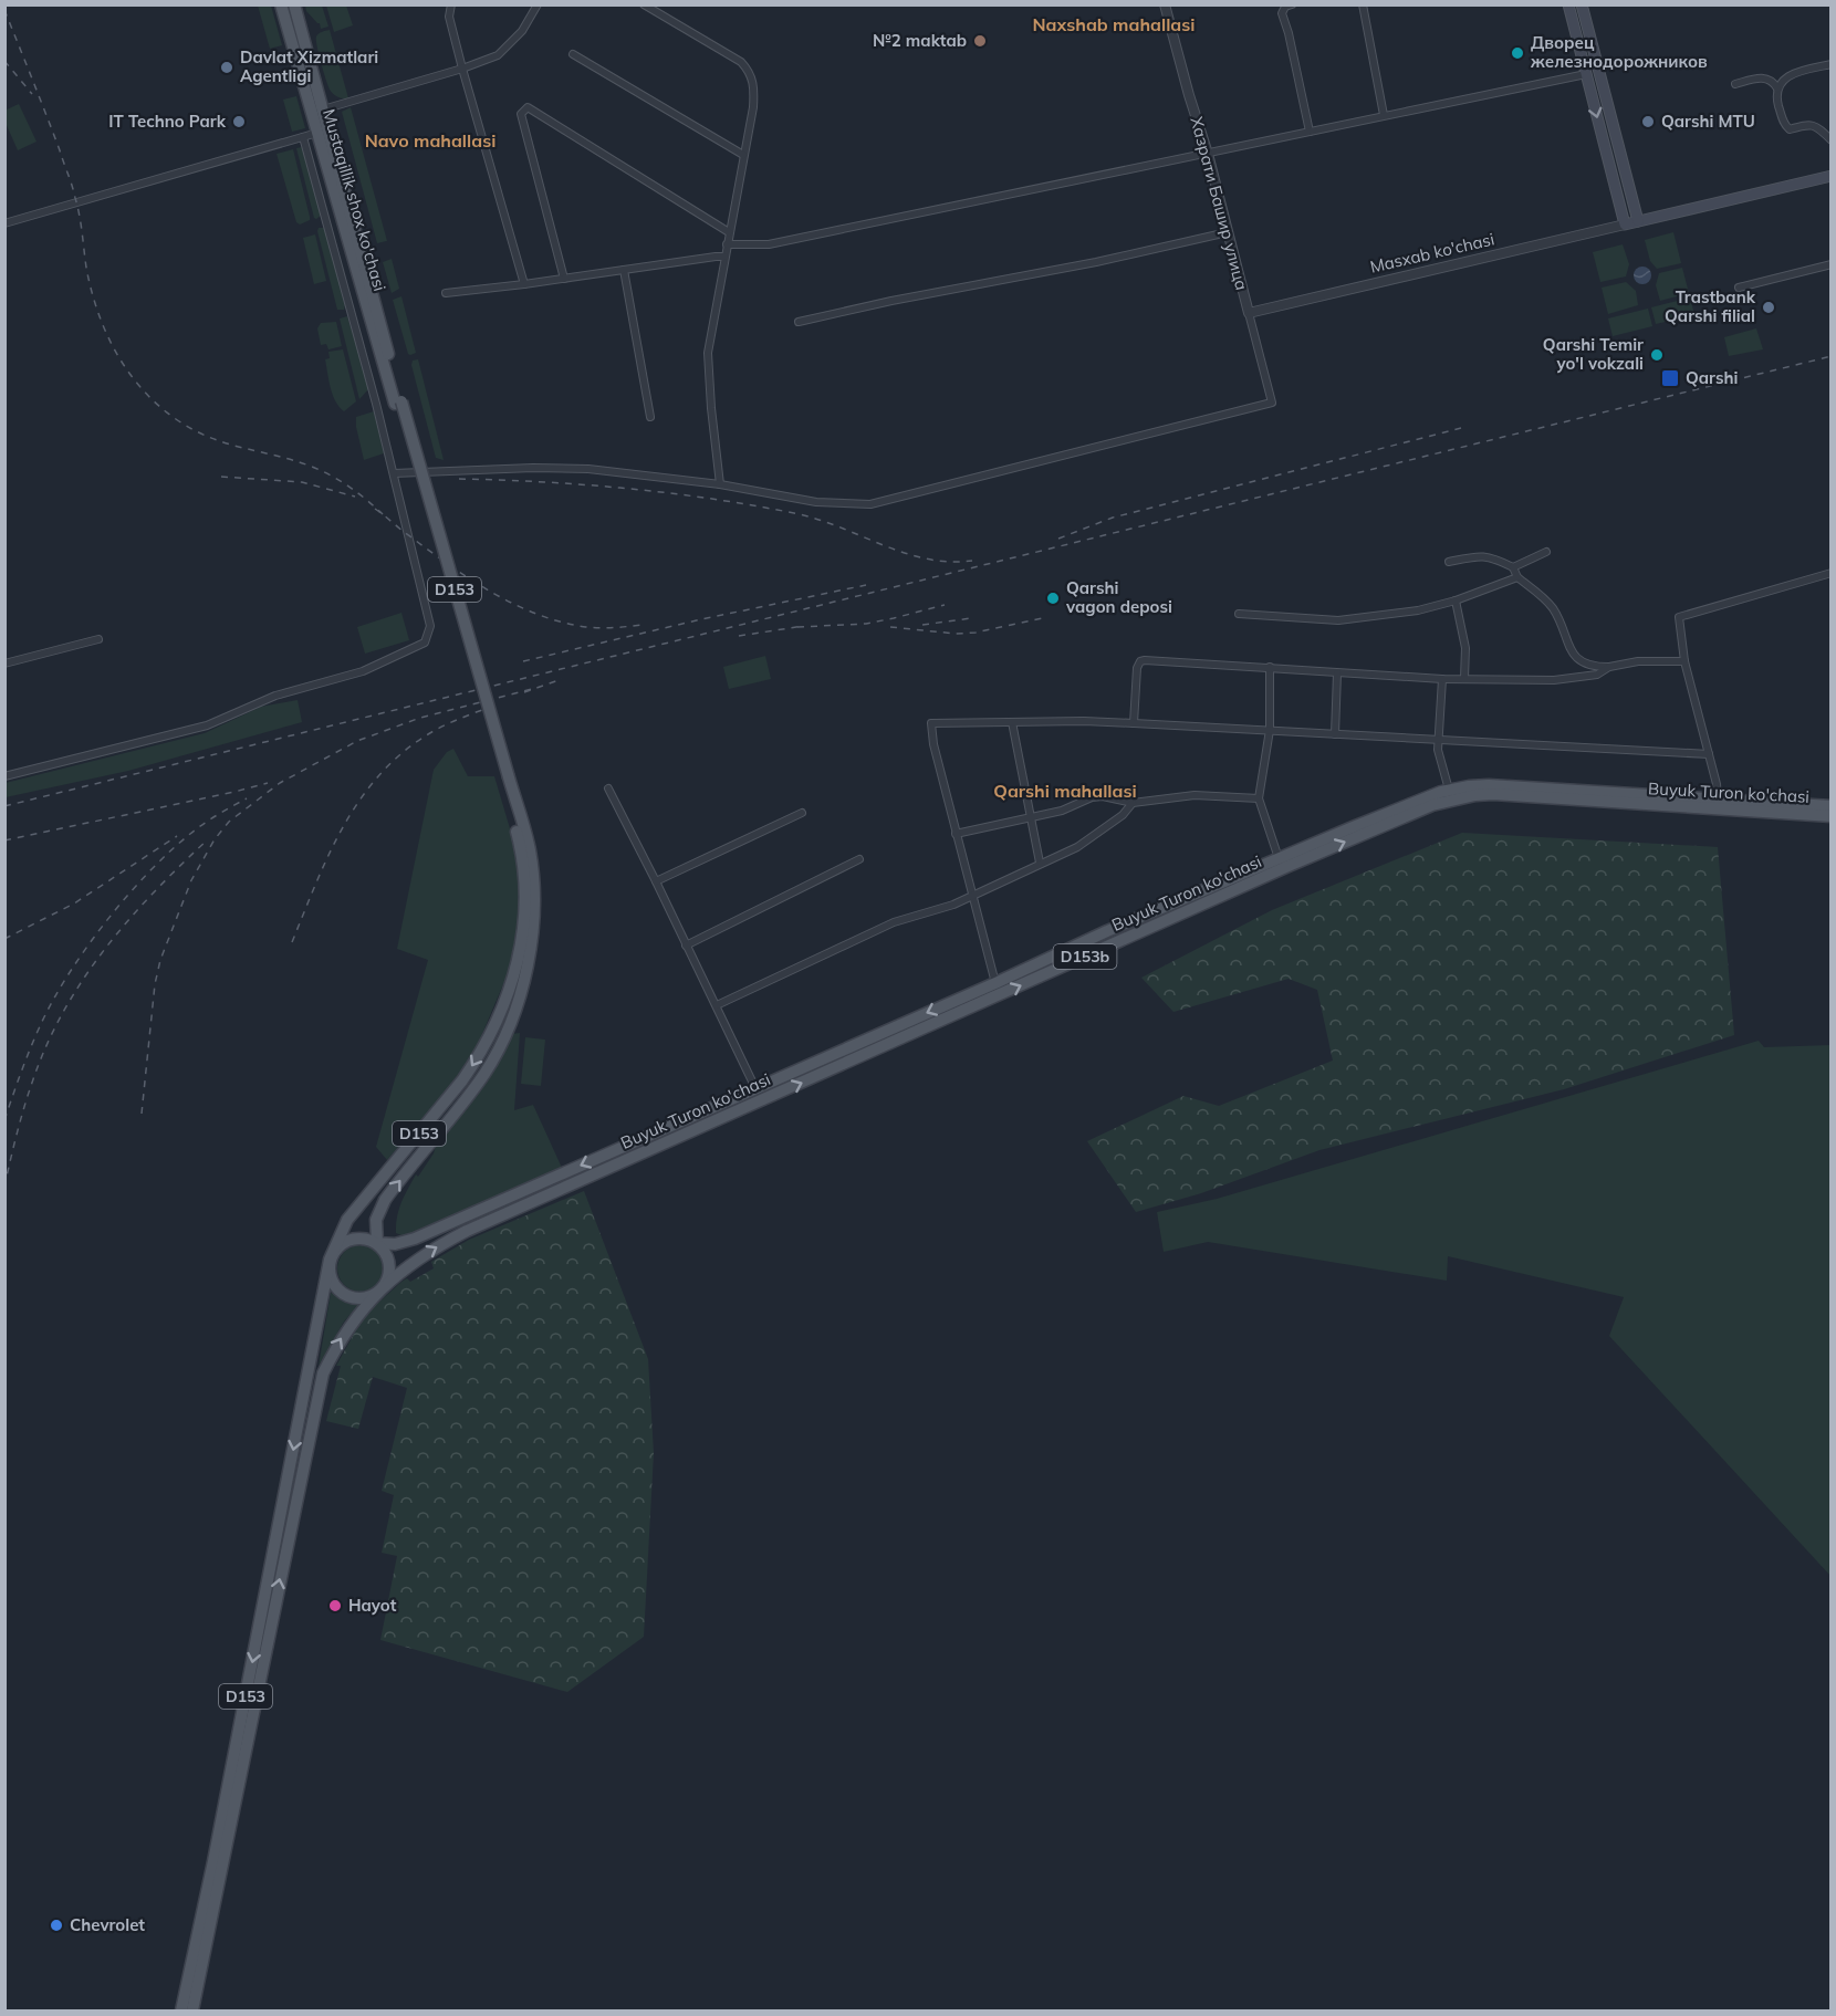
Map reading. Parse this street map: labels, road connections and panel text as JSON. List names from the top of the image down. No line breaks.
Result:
{"streets":{"main road":["Mustaqillik shox ko'chasi","D153","Buyuk Turon ko'chasi","D153b"],"street":["Хазрати Башир улица","Masxab ko'chasi"]},"crossings":[["Mustaqillik shox ko'chasi","D153"],["Хазрати Башир улица","Masxab ko'chasi"],["D153","Buyuk Turon ko'chasi"]],"districts":["Naxshab mahallasi","Navo mahallasi","Qarshi mahallasi"],"places":{"other":["№2 maktab","Дворец железнодорожников","Davlat Xizmatlari Agentligi","IT Techno Park","Qarshi MTU","Trastbank Qarshi filial","Qarshi Temir yo'l vokzali","Qarshi vagon deposi","Hayot","Chevrolet"],"transit":["Qarshi"]}}
